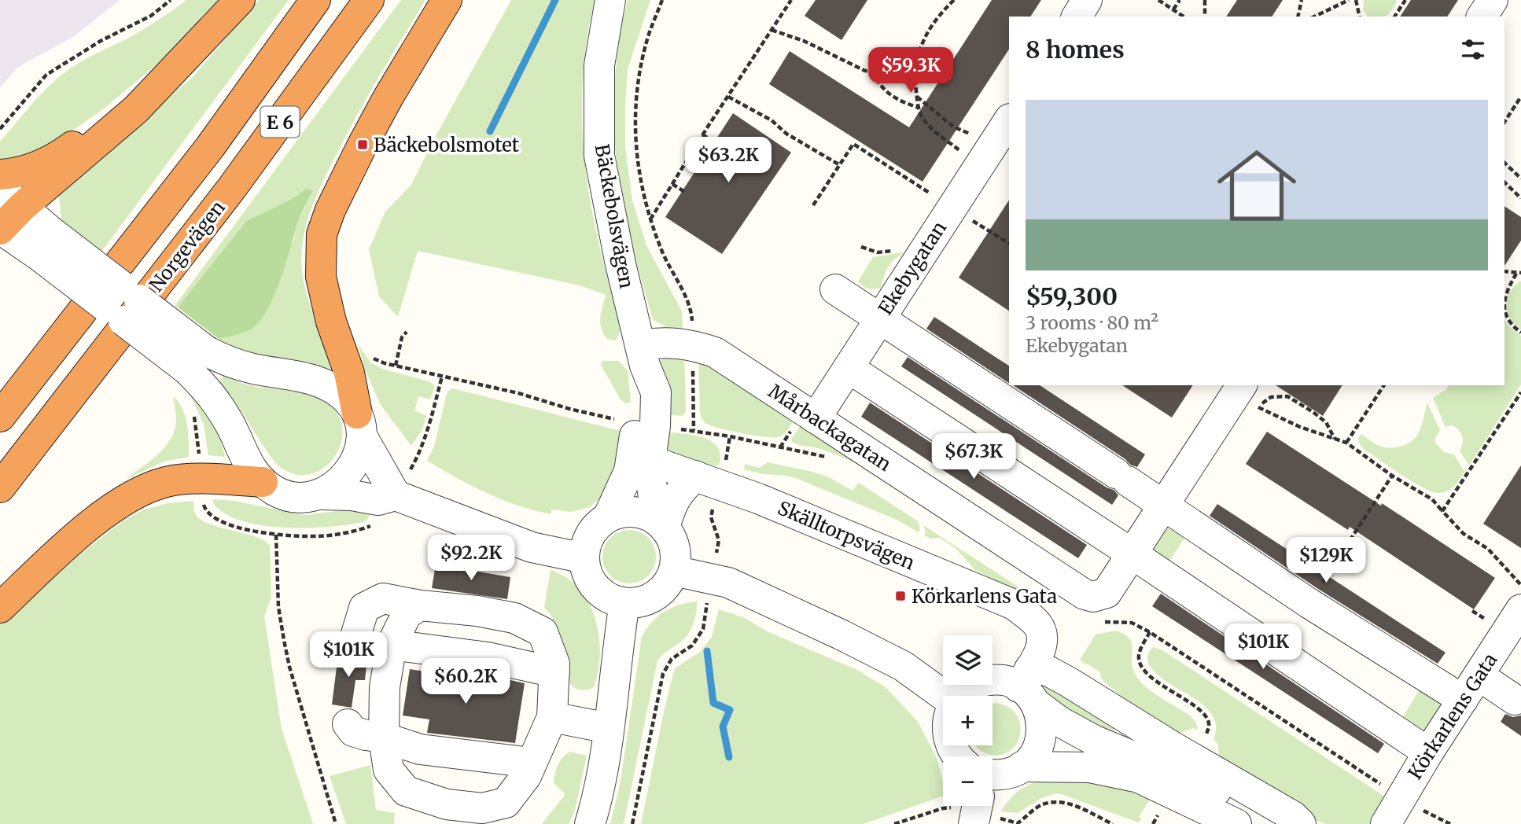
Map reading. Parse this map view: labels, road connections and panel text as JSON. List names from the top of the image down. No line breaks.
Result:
{"streets":{"highway":["E 6","Norgevägen"],"street":["Bäckebolsvägen","Ekebygatan","Mårbackagatan","Skälltorpsvägen","Körkarlens Gata"]},"crossings":[["Bäckebolsvägen","Mårbackagatan"],["Ekebygatan","Mårbackagatan"]],"places":{"transit":["Bäckebolsmotet","Körkarlens Gata"]},"page":{"heading":"8 homes","price":["$59.3K","$63.2K","$67.3K","$92.2K","$129K","$101K","$101K","$60.2K"],"list":[{"name":"$59,300","note":"3 rooms · 80 m² · Ekebygatan"}],"map_buttons":["+","−"]}}
